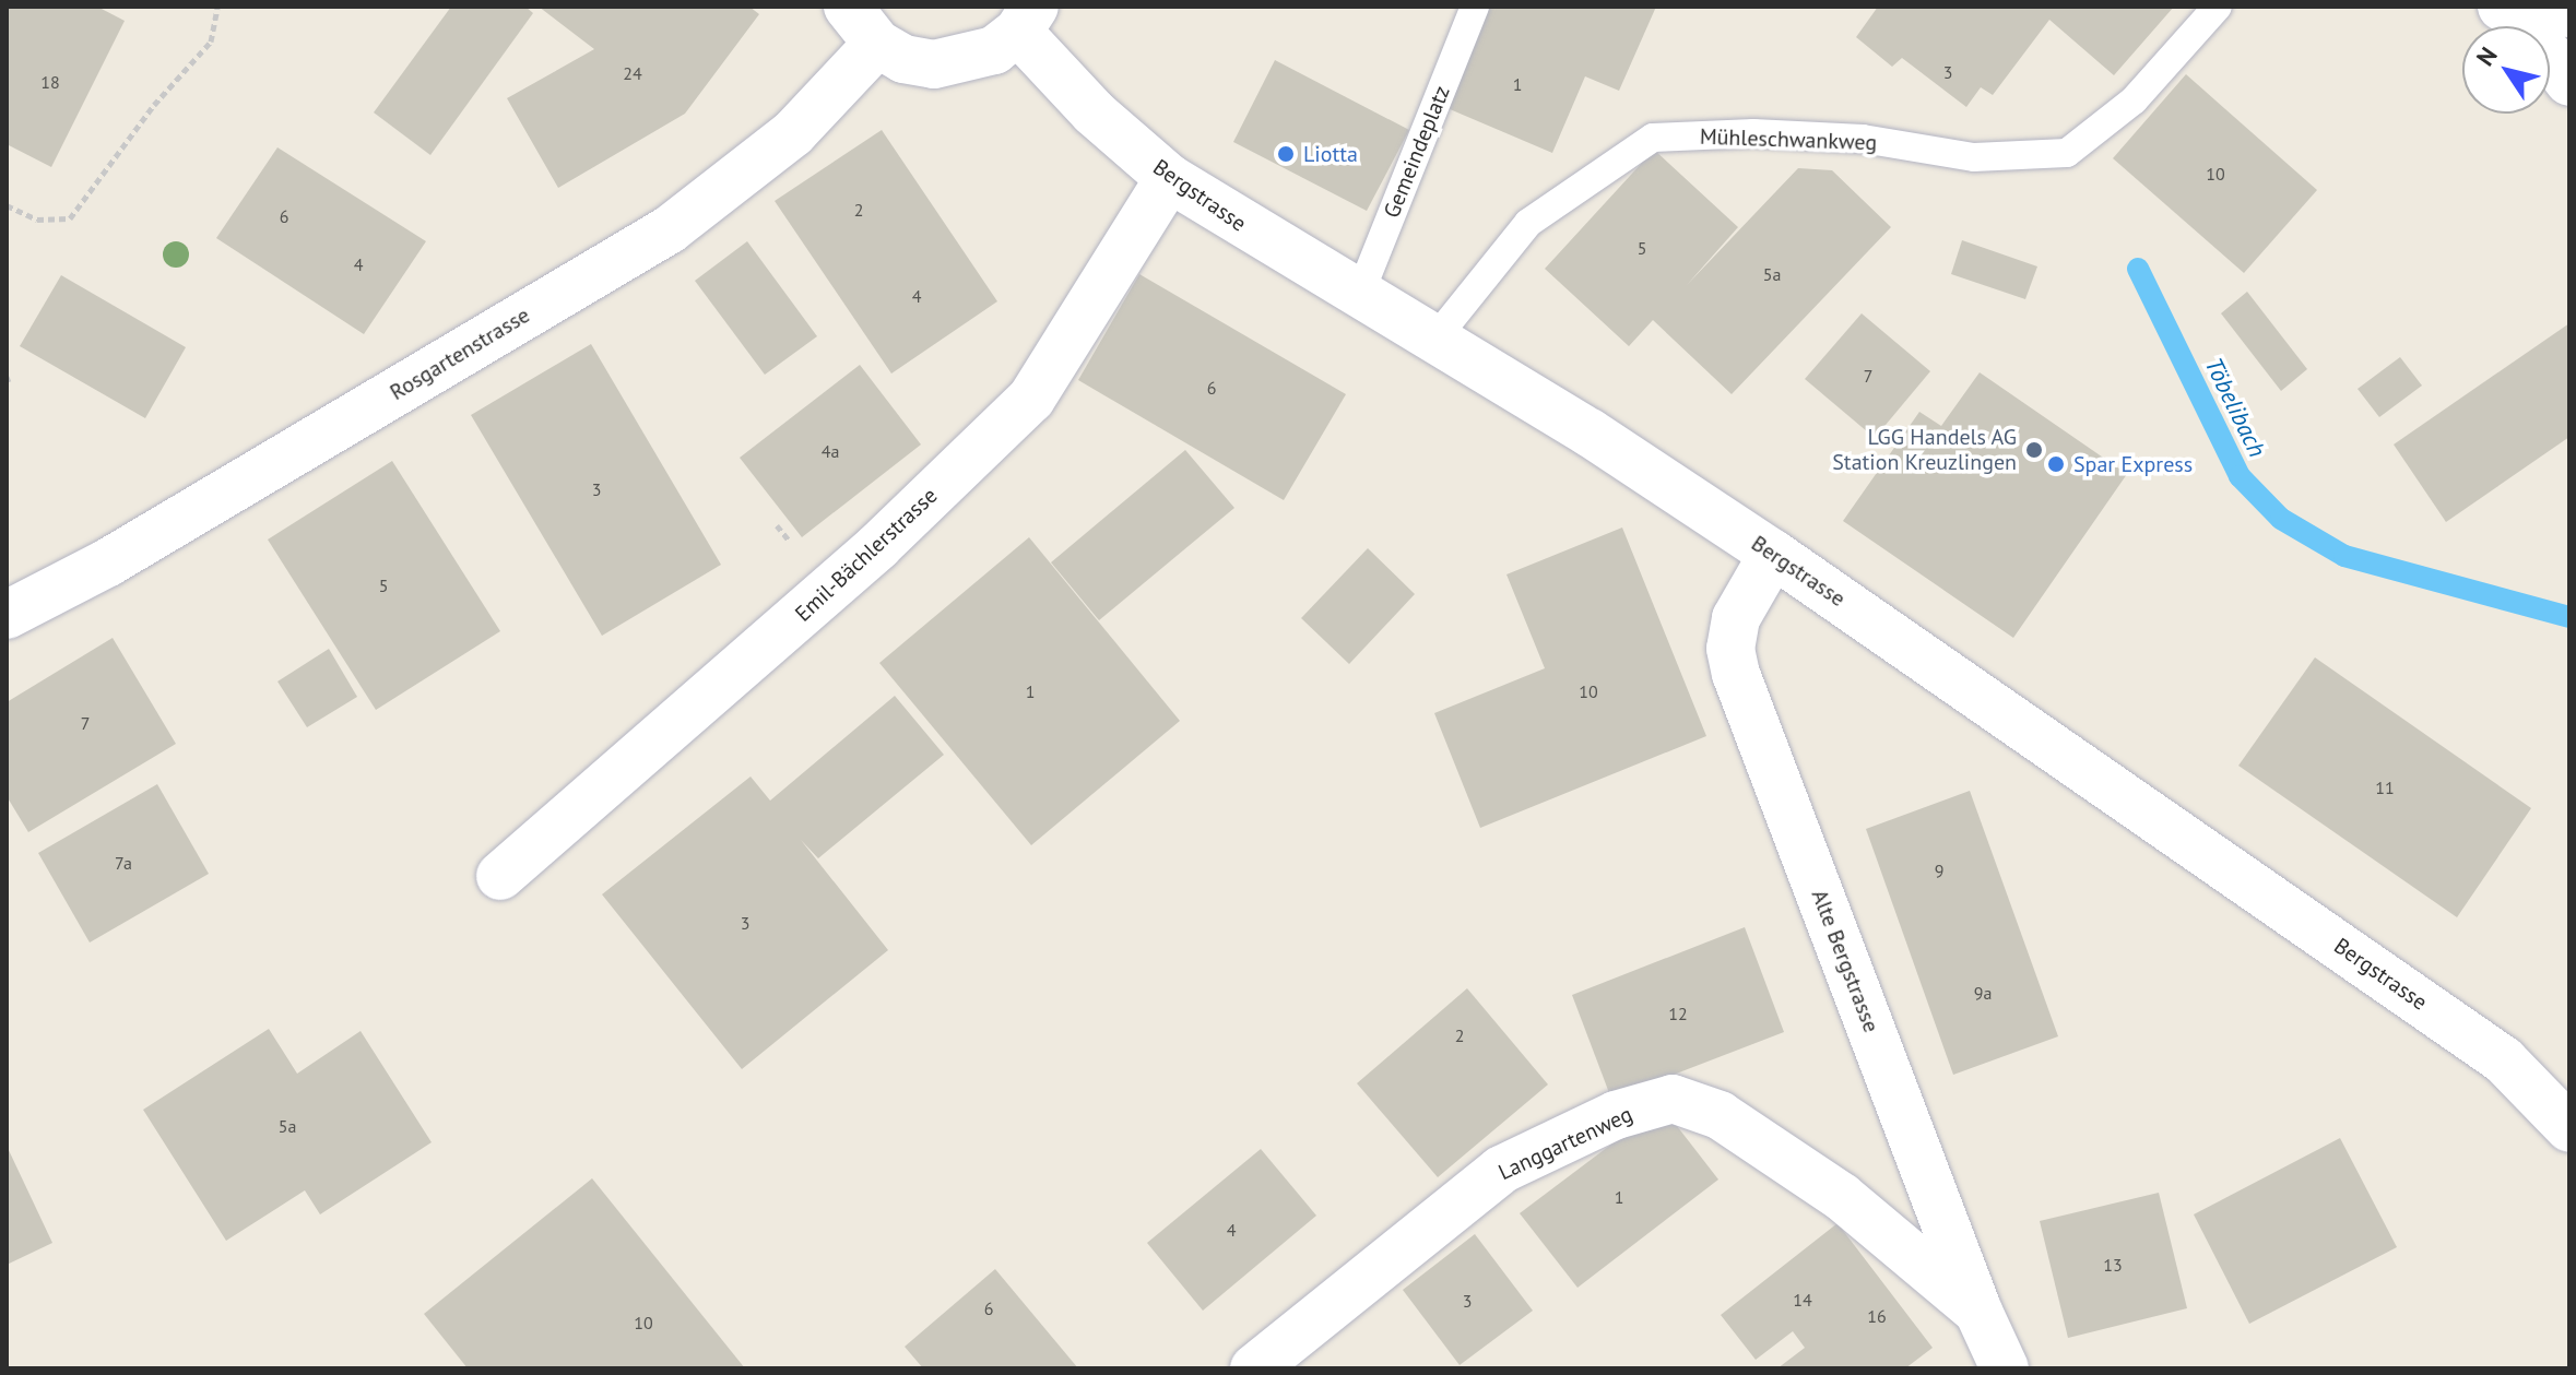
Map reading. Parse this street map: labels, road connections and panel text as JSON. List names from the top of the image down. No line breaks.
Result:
{"streets":{"street":["Bergstrasse","Rosgartenstrasse","Emil-Bächlerstrasse","Alte Bergstrasse","Langgartenweg"],"lane":["Mühleschwankweg","Gemeindeplatz"]},"crossings":[["Mühleschwankweg","Bergstrasse"],["Gemeindeplatz","Bergstrasse"],["Bergstrasse","Emil-Bächlerstrasse"],["Bergstrasse","Alte Bergstrasse"],["Alte Bergstrasse","Langgartenweg"]],"water":["Töbelibach"],"places":["Liotta","LGG Handels AG Station Kreuzlingen","Spar Express"],"house_numbers":["3","24","18","1","10","2","6","5","4","5a","4","7","6","4a","3","5","1","10","7","11","7a","9","3","9a","12","2","5a","1","4","13","14","3","6","16","10"],"north":"top left"}
